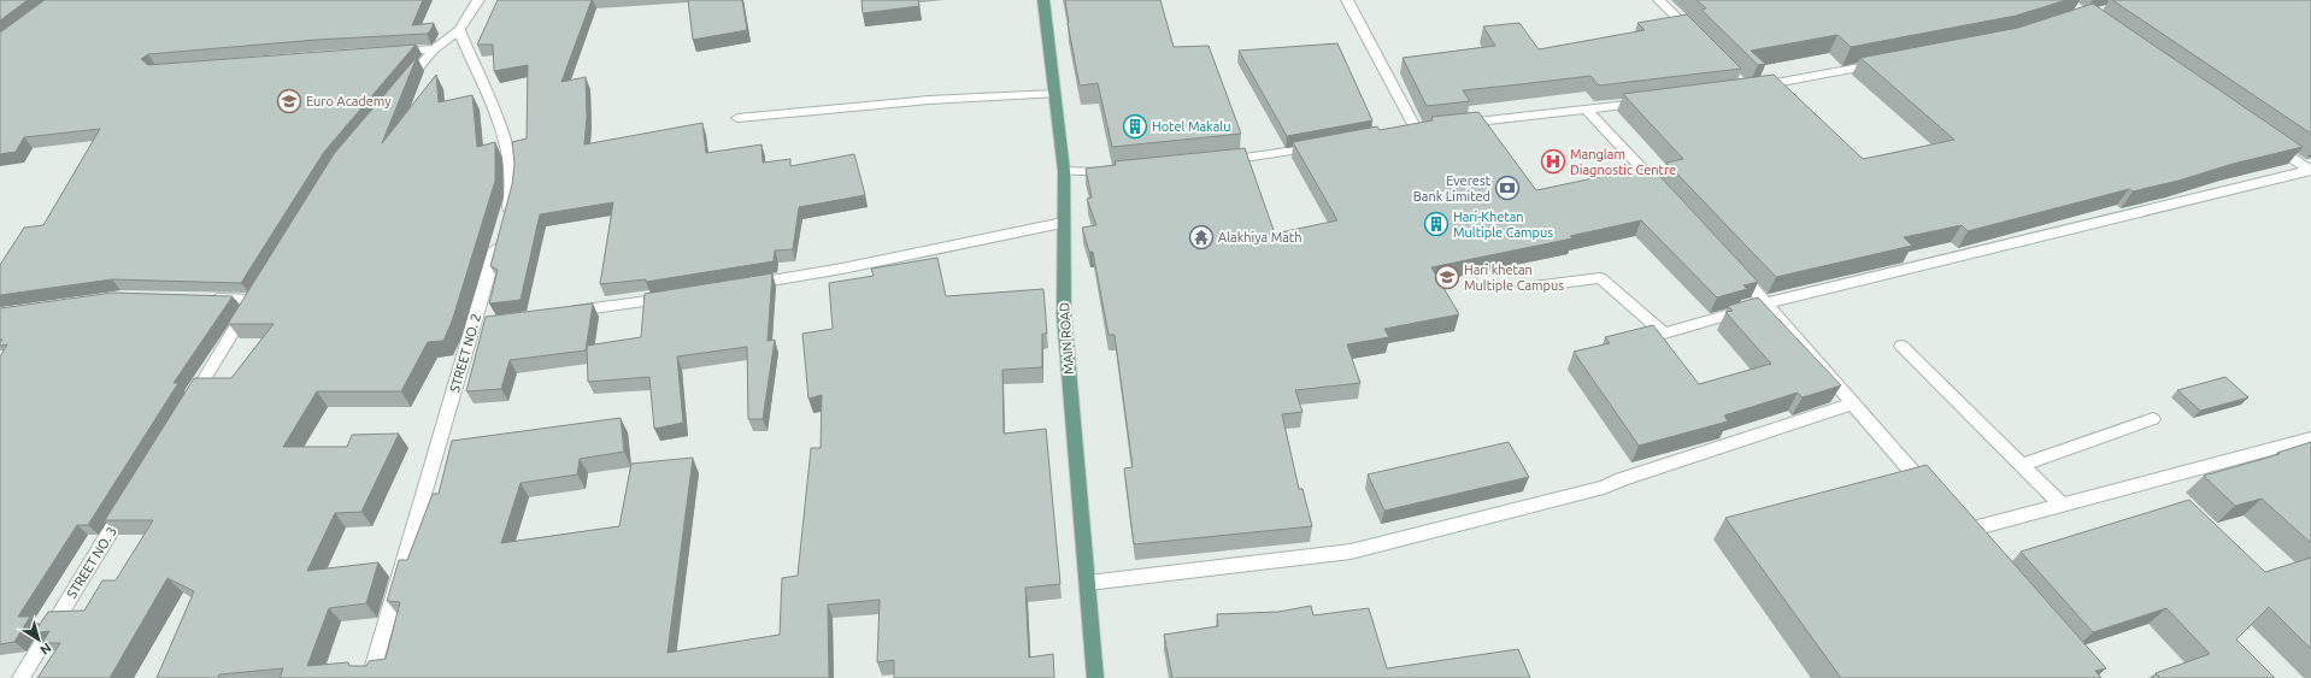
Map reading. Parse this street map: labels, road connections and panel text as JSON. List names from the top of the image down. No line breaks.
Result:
{"streets":{"main road":["MAIN ROAD"],"street":["STREET NO. 2","STREET NO. 3"]},"places":{"school or university":["Euro Academy","Hari khetan Multiple Campus"],"building":["Hotel Makalu","Hari-Khetan Multiple Campus"],"hospital":["Manglam Diagnostic Centre"],"bank":["Everest Bank Limited"],"temple":["Alakhiya Math"]},"north":"bottom right"}
